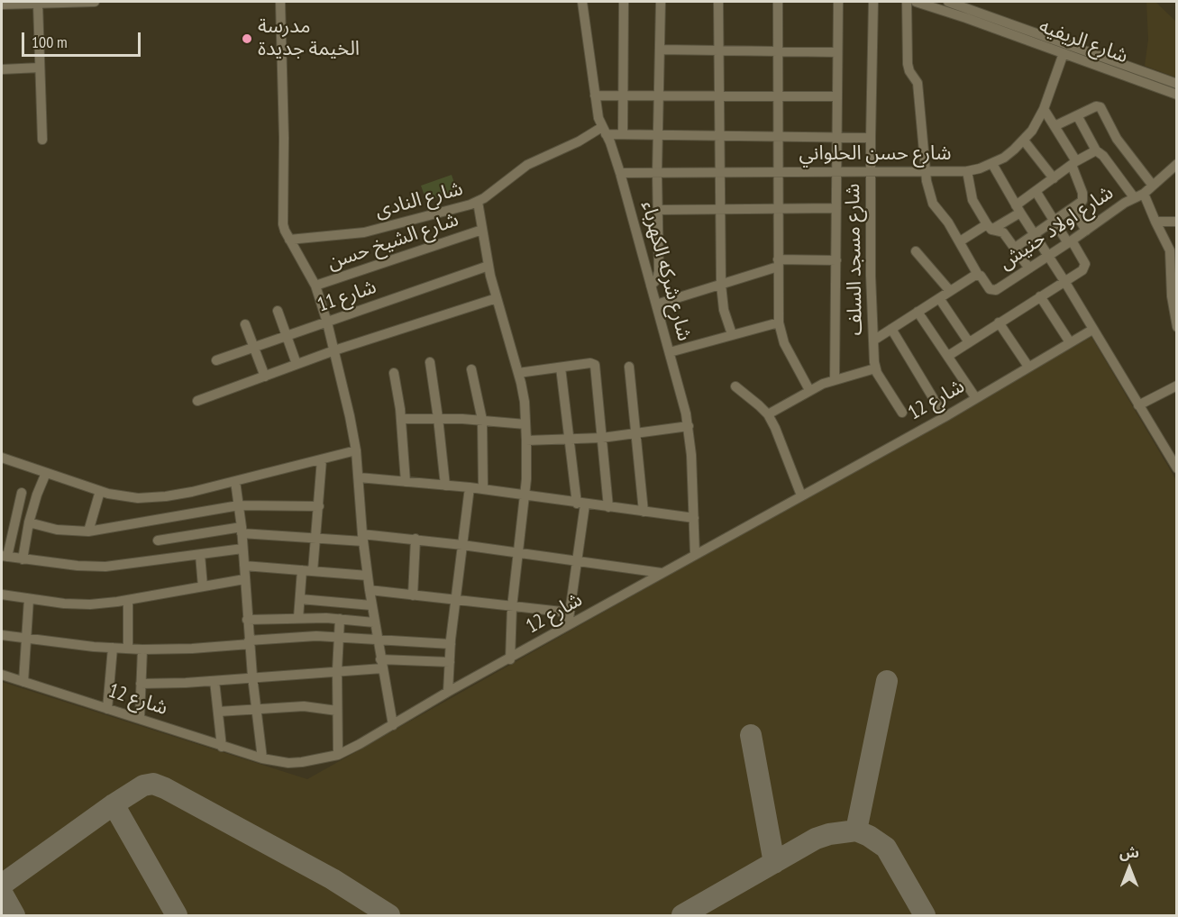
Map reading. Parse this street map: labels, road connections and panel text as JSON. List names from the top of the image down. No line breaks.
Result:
{"streets":{"street":["شارع الريفيه","شارع حسن الحلواني","شارع النادى","شارع اولاد حنيش","شارع الشيخ حسن","شارع مسجد السلف","شارع شركه الكهرباء","شارع 11","شارع 12"]},"crossings":[["شارع الريفيه","شارع حسن الحلواني"],["شارع حسن الحلواني","شارع مسجد السلف"],["شارع حسن الحلواني","شارع شركه الكهرباء"],["شارع النادى","شارع شركه الكهرباء"],["شارع اولاد حنيش","شارع مسجد السلف"],["شارع شركه الكهرباء","شارع 12"]],"places":["مدرسة الخيمة جديدة"],"scale_bar":"100 m","north":"top"}
